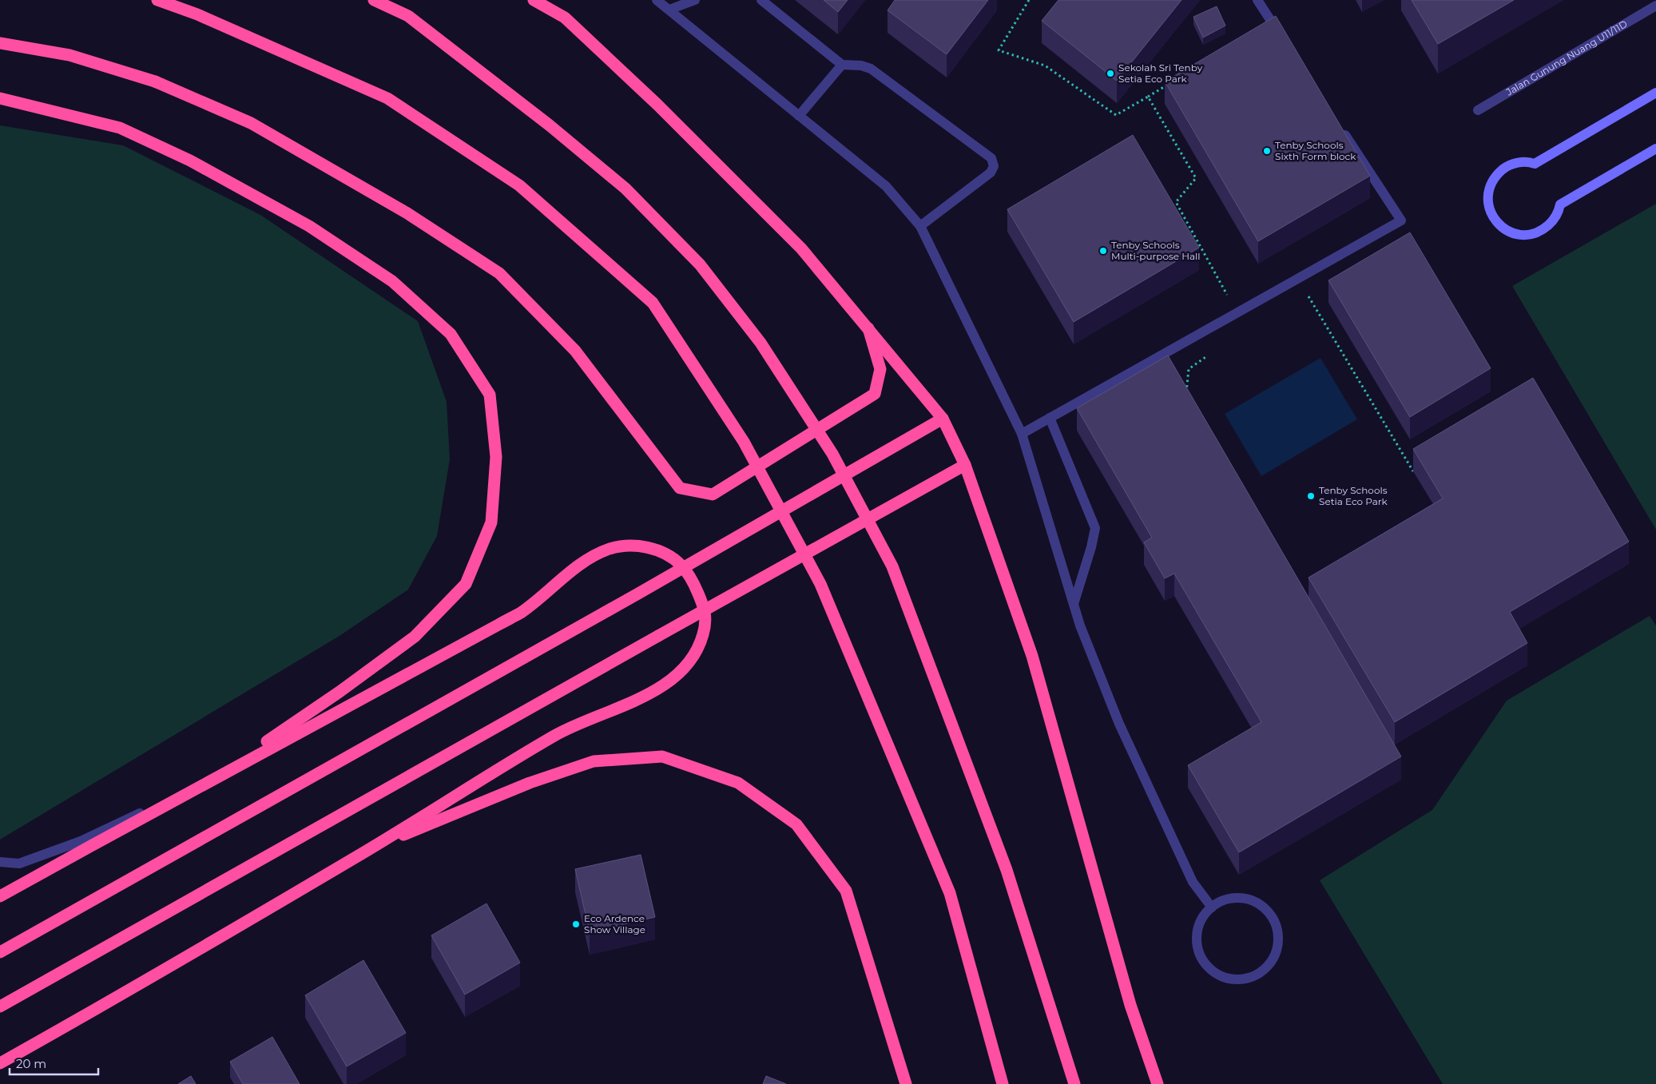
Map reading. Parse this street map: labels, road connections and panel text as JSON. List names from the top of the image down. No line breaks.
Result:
{"streets":{"street":["Jalan Gunung Nuang U11/11D"]},"places":["Sekolah Sri Tenby Setia Eco Park","Tenby Schools Sixth Form block","Tenby Schools Multi-purpose Hall","Tenby Schools Setia Eco Park","Eco Ardence Show Village"],"scale_bar":"20 m"}
